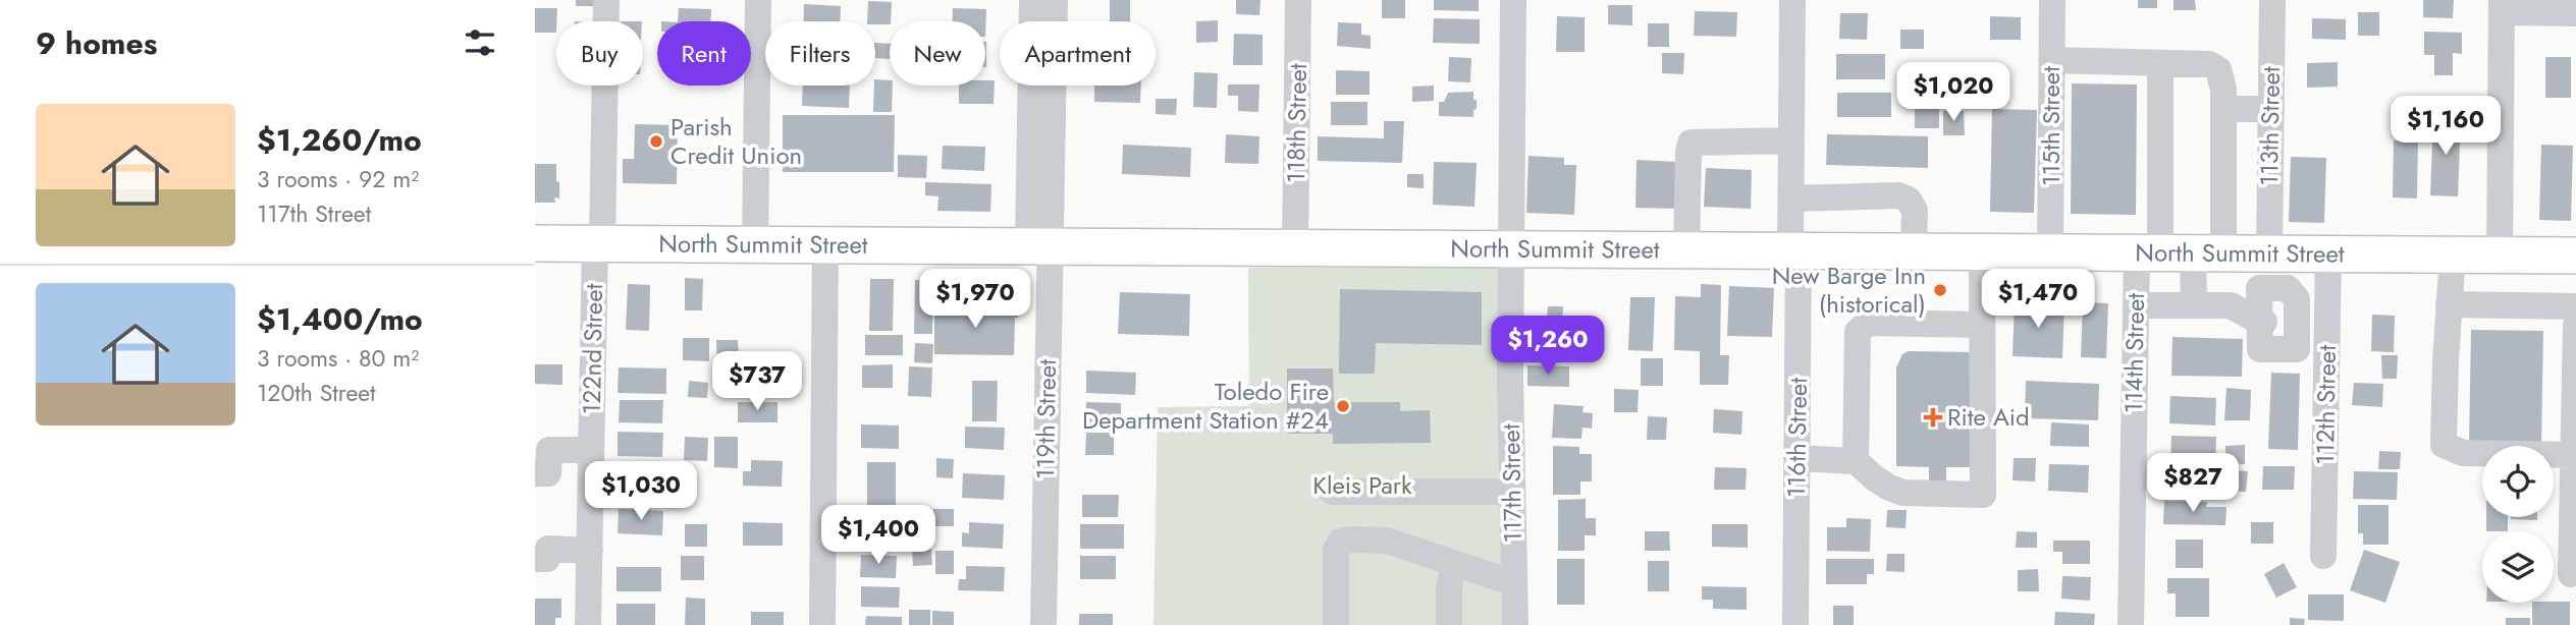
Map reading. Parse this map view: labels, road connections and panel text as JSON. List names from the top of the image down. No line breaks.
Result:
{"streets":{"main road":["North Summit Street"],"street":["118th Street","115th Street","113th Street","122nd Street","114th Street","112th Street","119th Street","116th Street","117th Street"]},"crossings":[["118th Street","North Summit Street"],["115th Street","North Summit Street"],["113th Street","North Summit Street"],["North Summit Street","122nd Street"],["North Summit Street","114th Street"],["North Summit Street","112th Street"],["North Summit Street","119th Street"],["North Summit Street","116th Street"],["North Summit Street","117th Street"]],"parks":["Kleis Park"],"places":{"other":["Parish Credit Union","New Barge Inn (historical)","Toledo Fire Department Station #24"],"health":["Rite Aid"]},"page":{"heading":"9 homes","chip":["Buy","Rent","Filters","New","Apartment"],"price":["$1,020","$1,160","$1,970","$1,470","$1,260","$737","$827","$1,030","$1,400"],"list":[{"name":"$1,260/mo","note":"3 rooms · 92 m² · 117th Street"},{"name":"$1,400/mo","note":"3 rooms · 80 m² · 120th Street"}]}}
